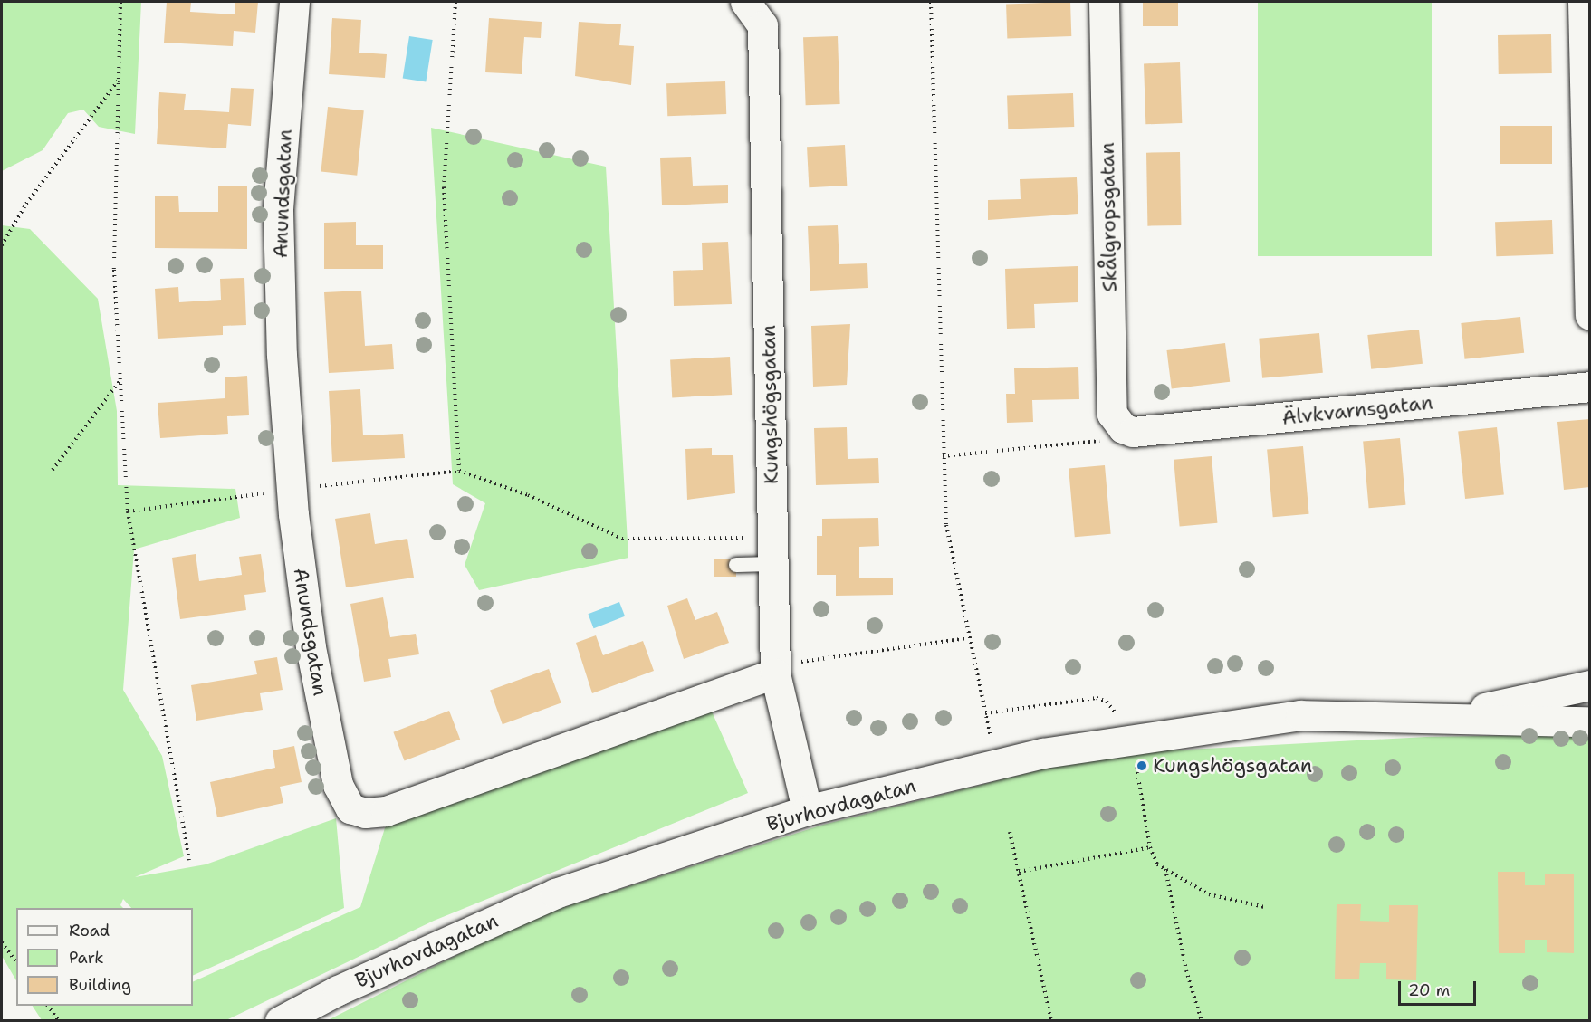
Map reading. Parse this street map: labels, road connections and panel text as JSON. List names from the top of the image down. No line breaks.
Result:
{"streets":{"street":["Anundsgatan","Skålgropsgatan","Kungshögsgatan","Älvkvarnsgatan","Bjurhovdagatan"]},"crossings":[["Anundsgatan","Kungshögsgatan"],["Skålgropsgatan","Älvkvarnsgatan"],["Kungshögsgatan","Bjurhovdagatan"]],"places":["Kungshögsgatan"],"legend":["Road","Park","Building"],"scale_bar":"20 m"}
